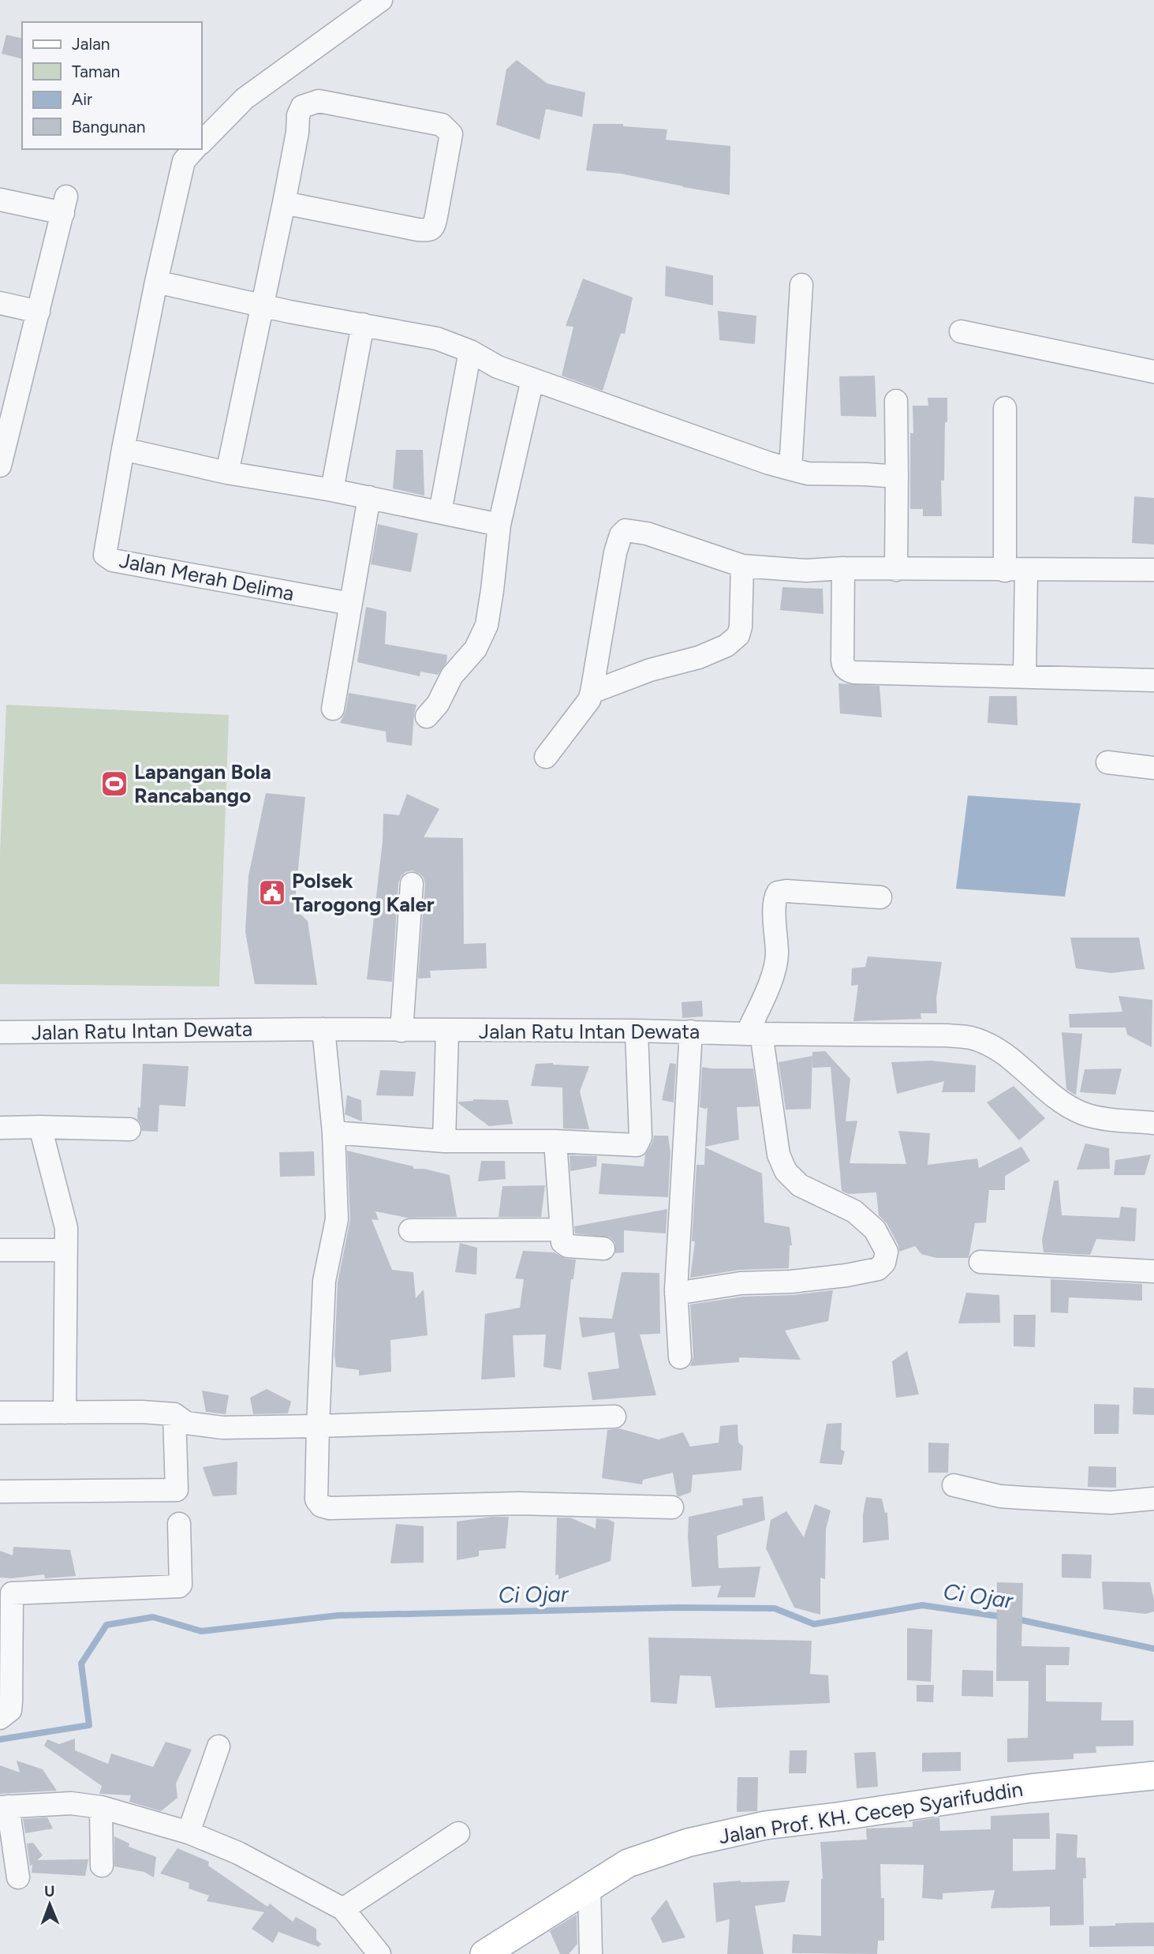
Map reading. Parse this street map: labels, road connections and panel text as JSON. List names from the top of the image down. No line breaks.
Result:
{"streets":{"main road":["Jalan Prof. KH. Cecep Syarifuddin"],"street":["Jalan Merah Delima","Jalan Ratu Intan Dewata"]},"water":["Ci Ojar"],"places":{"sports":["Lapangan Bola Rancabango"],"public building":["Polsek Tarogong Kaler"]},"legend":["Jalan","Taman","Air","Bangunan"],"north":"top"}
